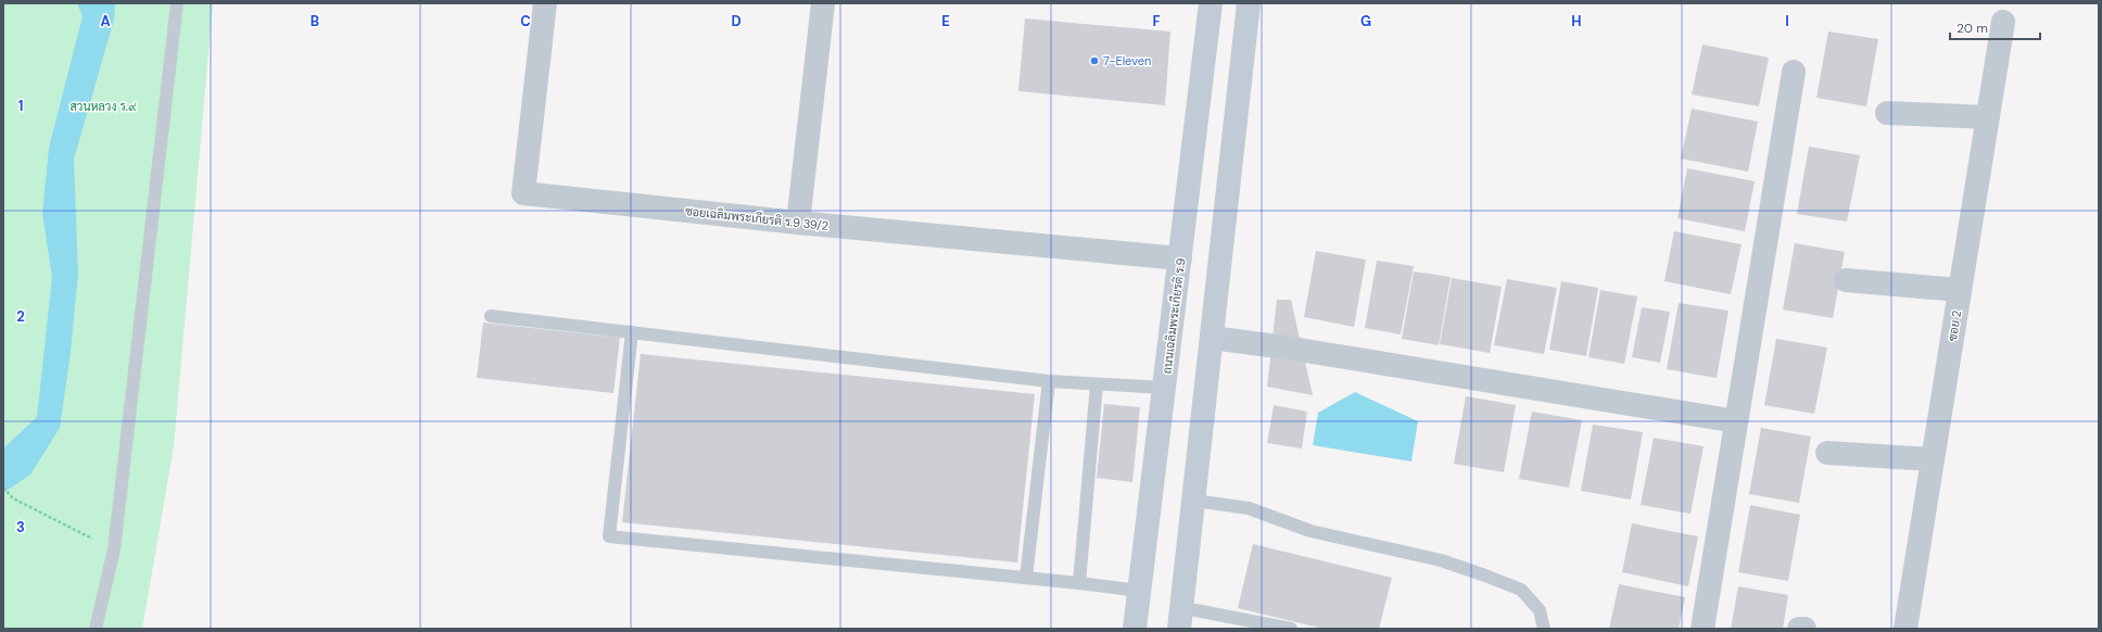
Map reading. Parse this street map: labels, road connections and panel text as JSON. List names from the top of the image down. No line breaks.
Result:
{"streets":{"main road":["ถนนเฉลิมพระเกียรติ ร.9"],"street":["ซอยเฉลิมพระเกียรติ ร.9 39/2","ซอย 2"]},"crossings":[["ซอยเฉลิมพระเกียรติ ร.9 39/2","ถนนเฉลิมพระเกียรติ ร.9"]],"parks":["สวนหลวง ร.๙"],"places":["7-Eleven"],"scale_bar":"20 m","grid":{"columns":["A","B","C","D","E","F","G","H","I"],"rows":["1","2","3"]}}
